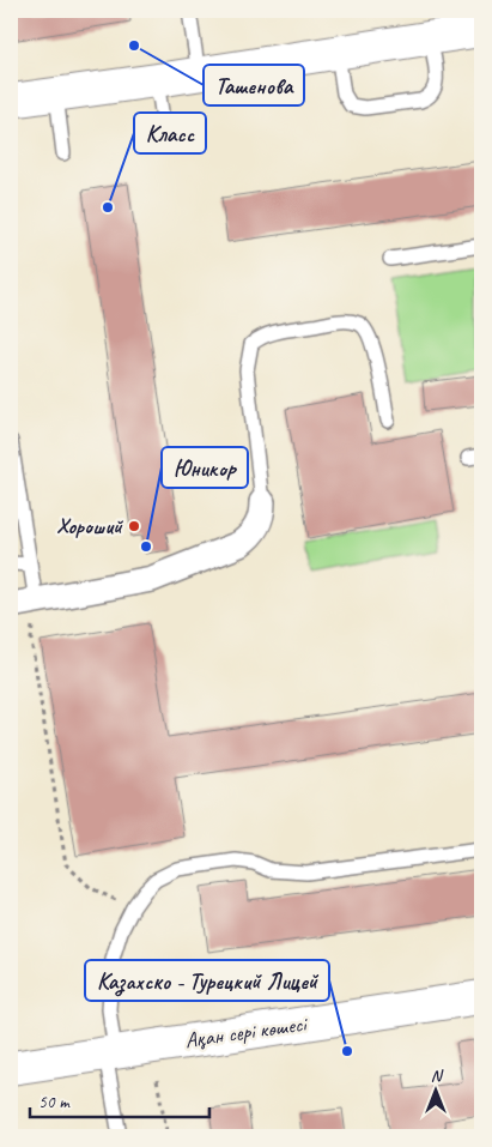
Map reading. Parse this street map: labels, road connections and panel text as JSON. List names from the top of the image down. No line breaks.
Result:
{"streets":{"street":["Ақан сері көшесі"]},"places":["Ташенова","Класс","Хороший","Юникор","Казахско - Турецкий Лицей"],"scale_bar":"50 m","north":"top"}
